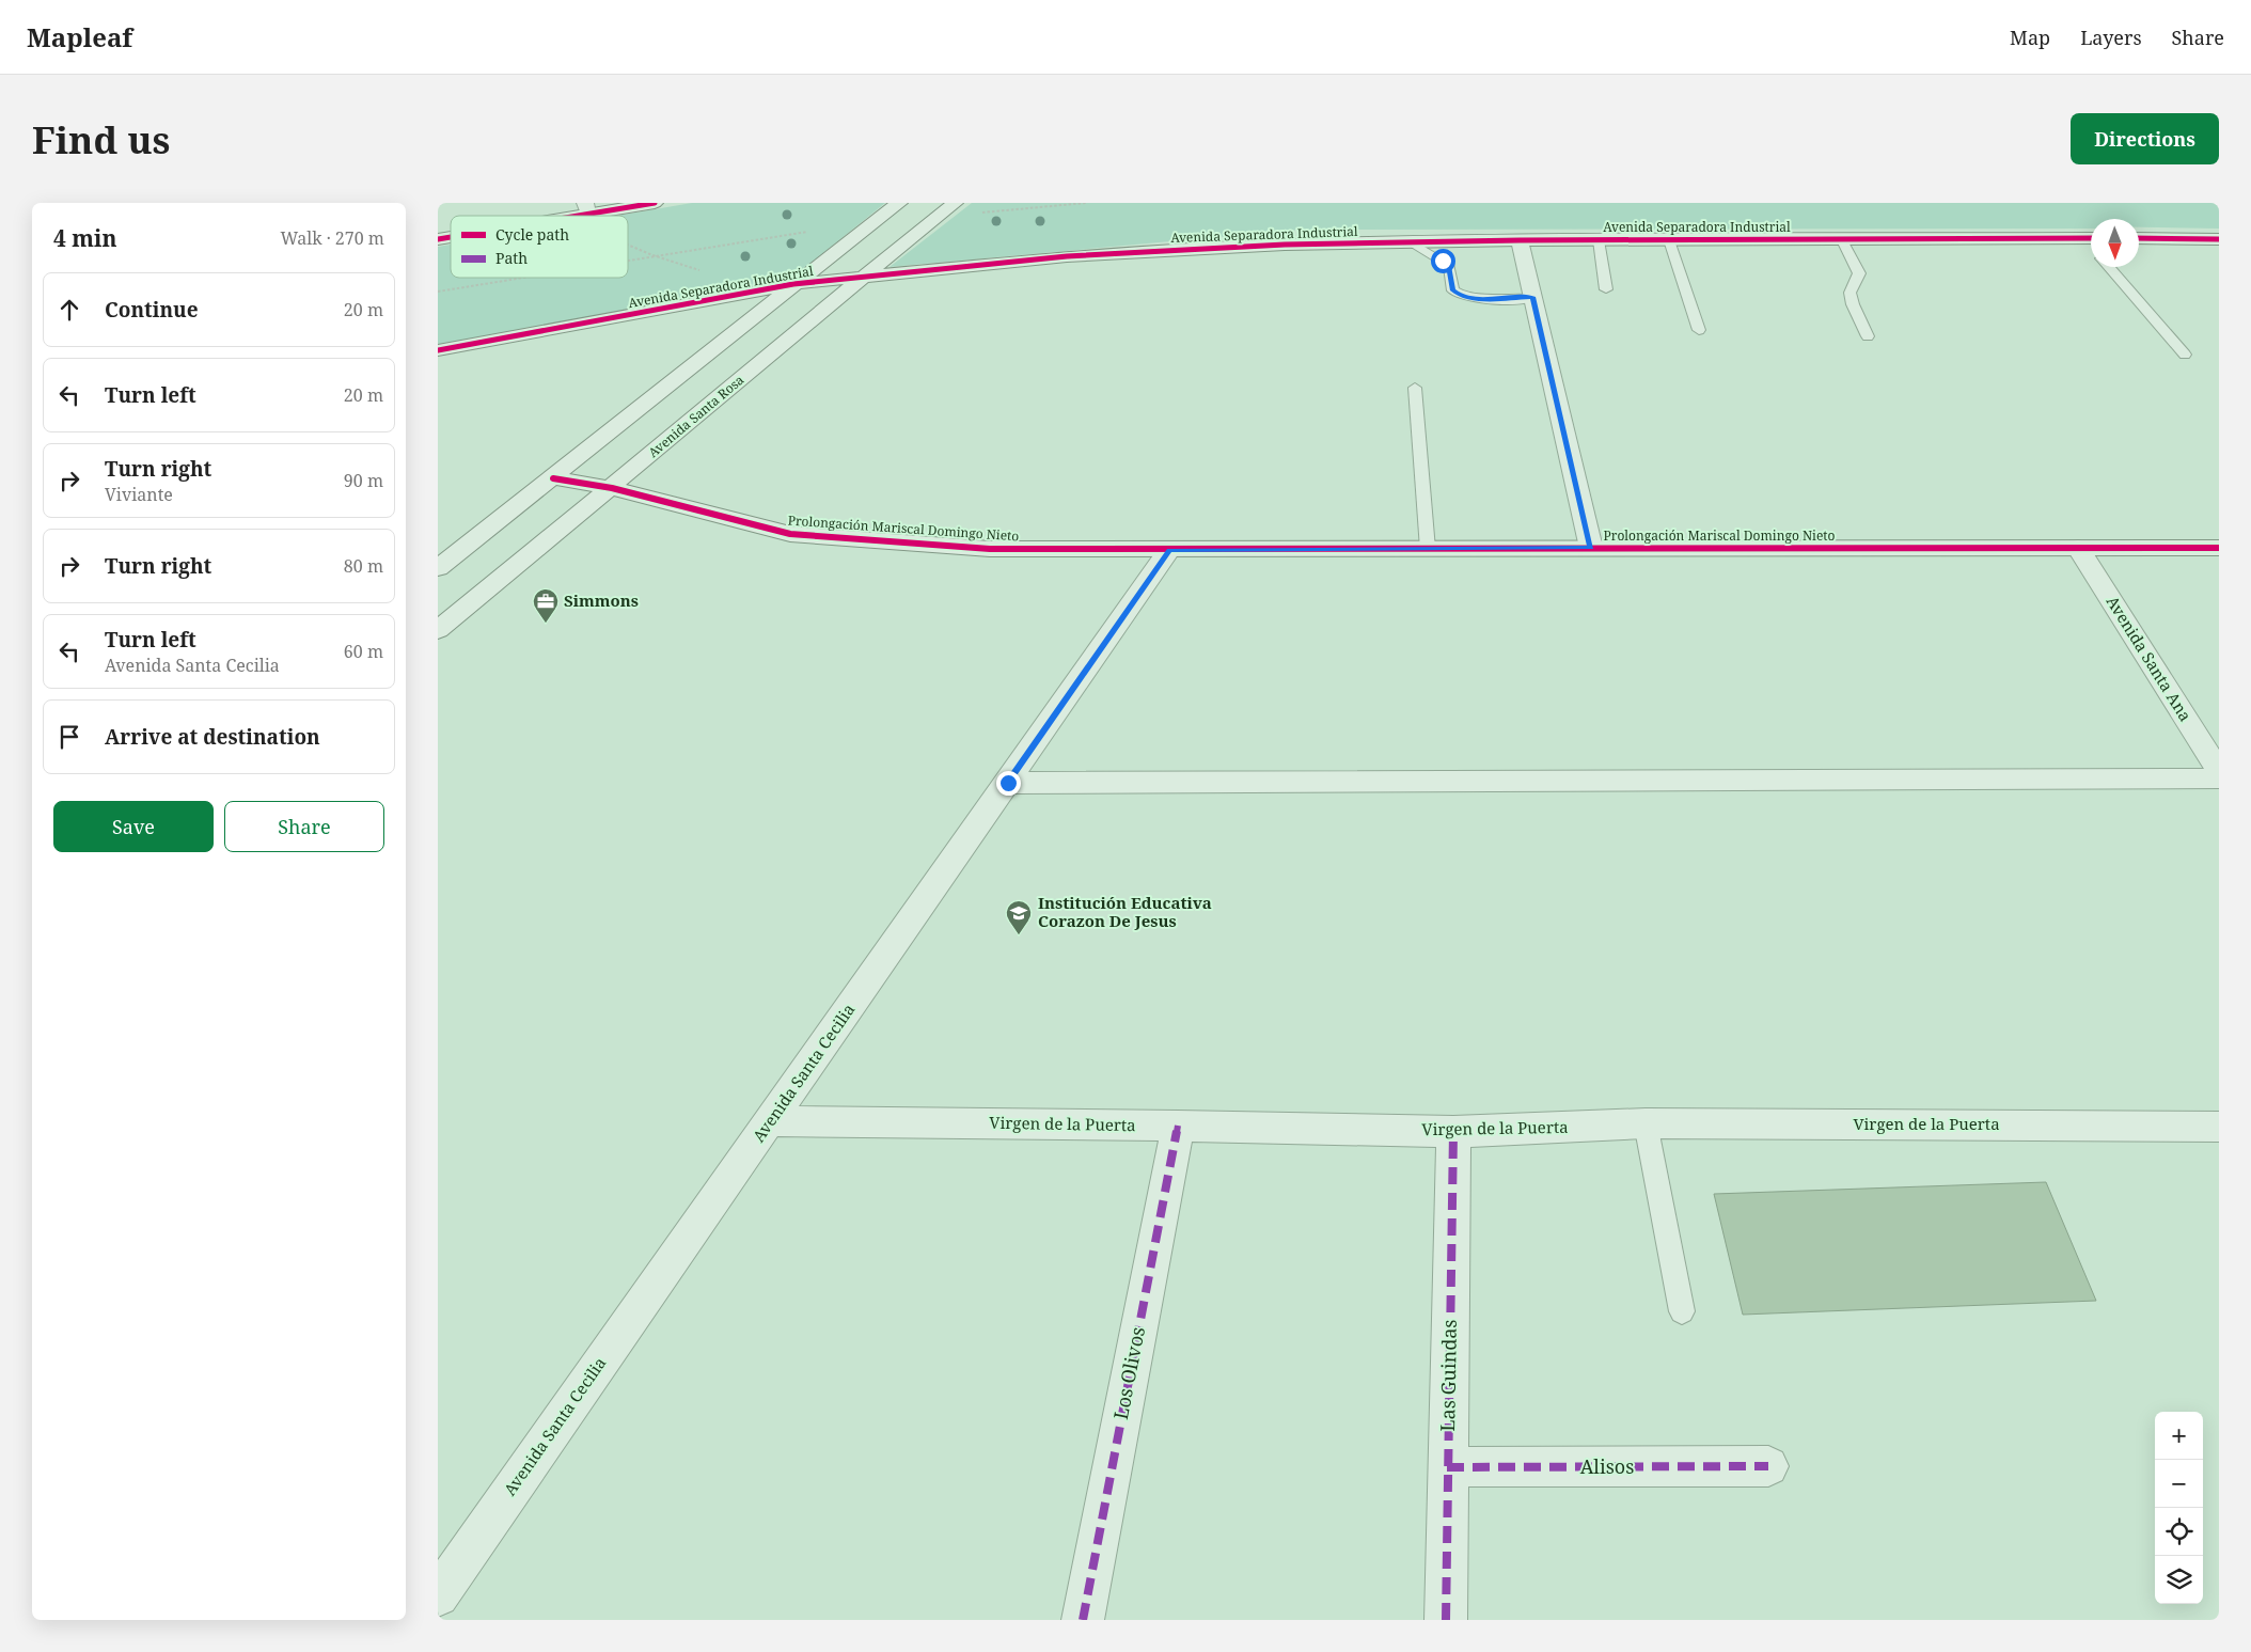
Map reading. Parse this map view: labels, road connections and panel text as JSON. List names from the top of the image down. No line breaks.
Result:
{"streets":{"street":["Avenida Separadora Industrial","Avenida Santa Rosa","Prolongación Mariscal Domingo Nieto","Avenida Santa Ana","Avenida Santa Cecilia","Virgen de la Puerta","Los Olivos","Las Guindas","Alisos"]},"crossings":[["Avenida Separadora Industrial","Avenida Santa Rosa"],["Avenida Santa Rosa","Prolongación Mariscal Domingo Nieto"],["Prolongación Mariscal Domingo Nieto","Avenida Santa Ana"],["Prolongación Mariscal Domingo Nieto","Avenida Santa Cecilia"],["Avenida Santa Cecilia","Virgen de la Puerta"],["Virgen de la Puerta","Los Olivos"],["Virgen de la Puerta","Las Guindas"],["Las Guindas","Alisos"]],"places":{"office":["Simmons"],"school or university":["Institución Educativa Corazon De Jesus"]},"legend":["Cycle path","Path"],"north":"bottom","page":{"header":"Mapleaf","nav":["Map","Layers","Share"],"buttons":["Directions",["Save","Share"]],"title":"Find us","heading":["4 min","Walk · 270 m"],"list":[["Continue","20 m"],["Turn left","20 m"],["Turn right","Viviante","90 m"],["Turn right","80 m"],["Turn left","Avenida Santa Cecilia","60 m"],"Arrive at destination"],"map_buttons":["+","−"]}}
